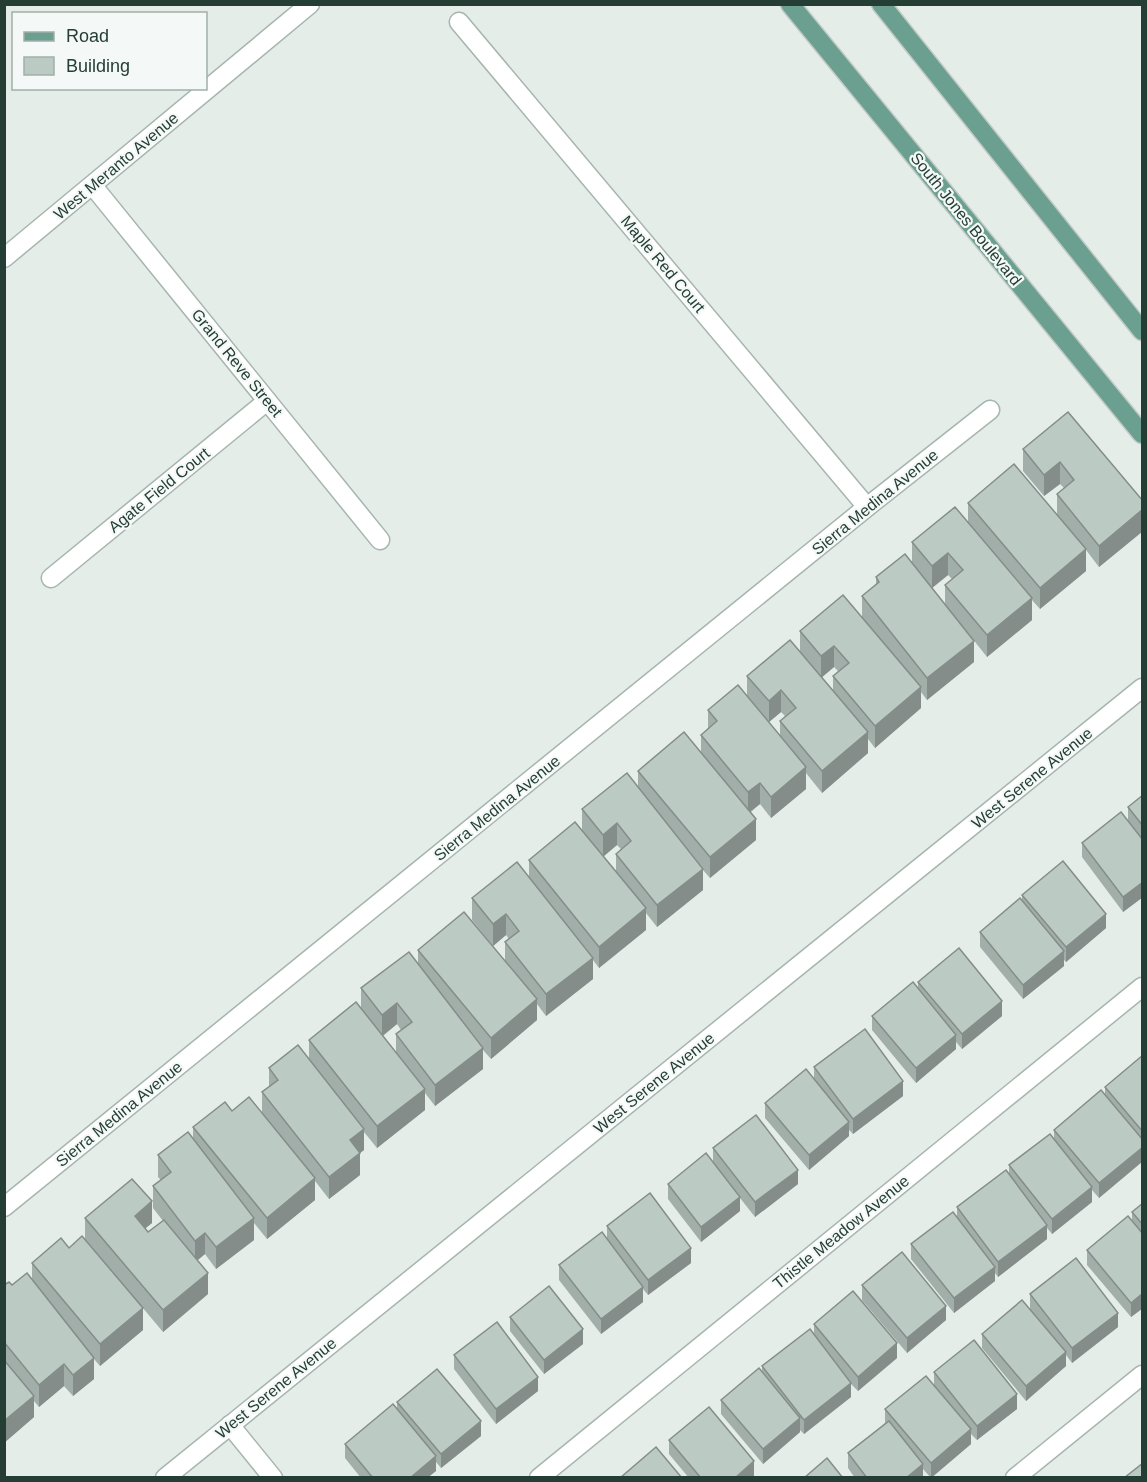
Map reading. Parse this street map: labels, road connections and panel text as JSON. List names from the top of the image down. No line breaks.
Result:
{"streets":{"main road":["South Jones Boulevard"],"street":["West Meranto Avenue","Maple Red Court","Grand Reve Street","Agate Field Court","Sierra Medina Avenue","West Serene Avenue","Thistle Meadow Avenue"]},"crossings":[["West Meranto Avenue","Grand Reve Street"],["Maple Red Court","Sierra Medina Avenue"],["Grand Reve Street","Agate Field Court"]],"legend":["Road","Building"]}
